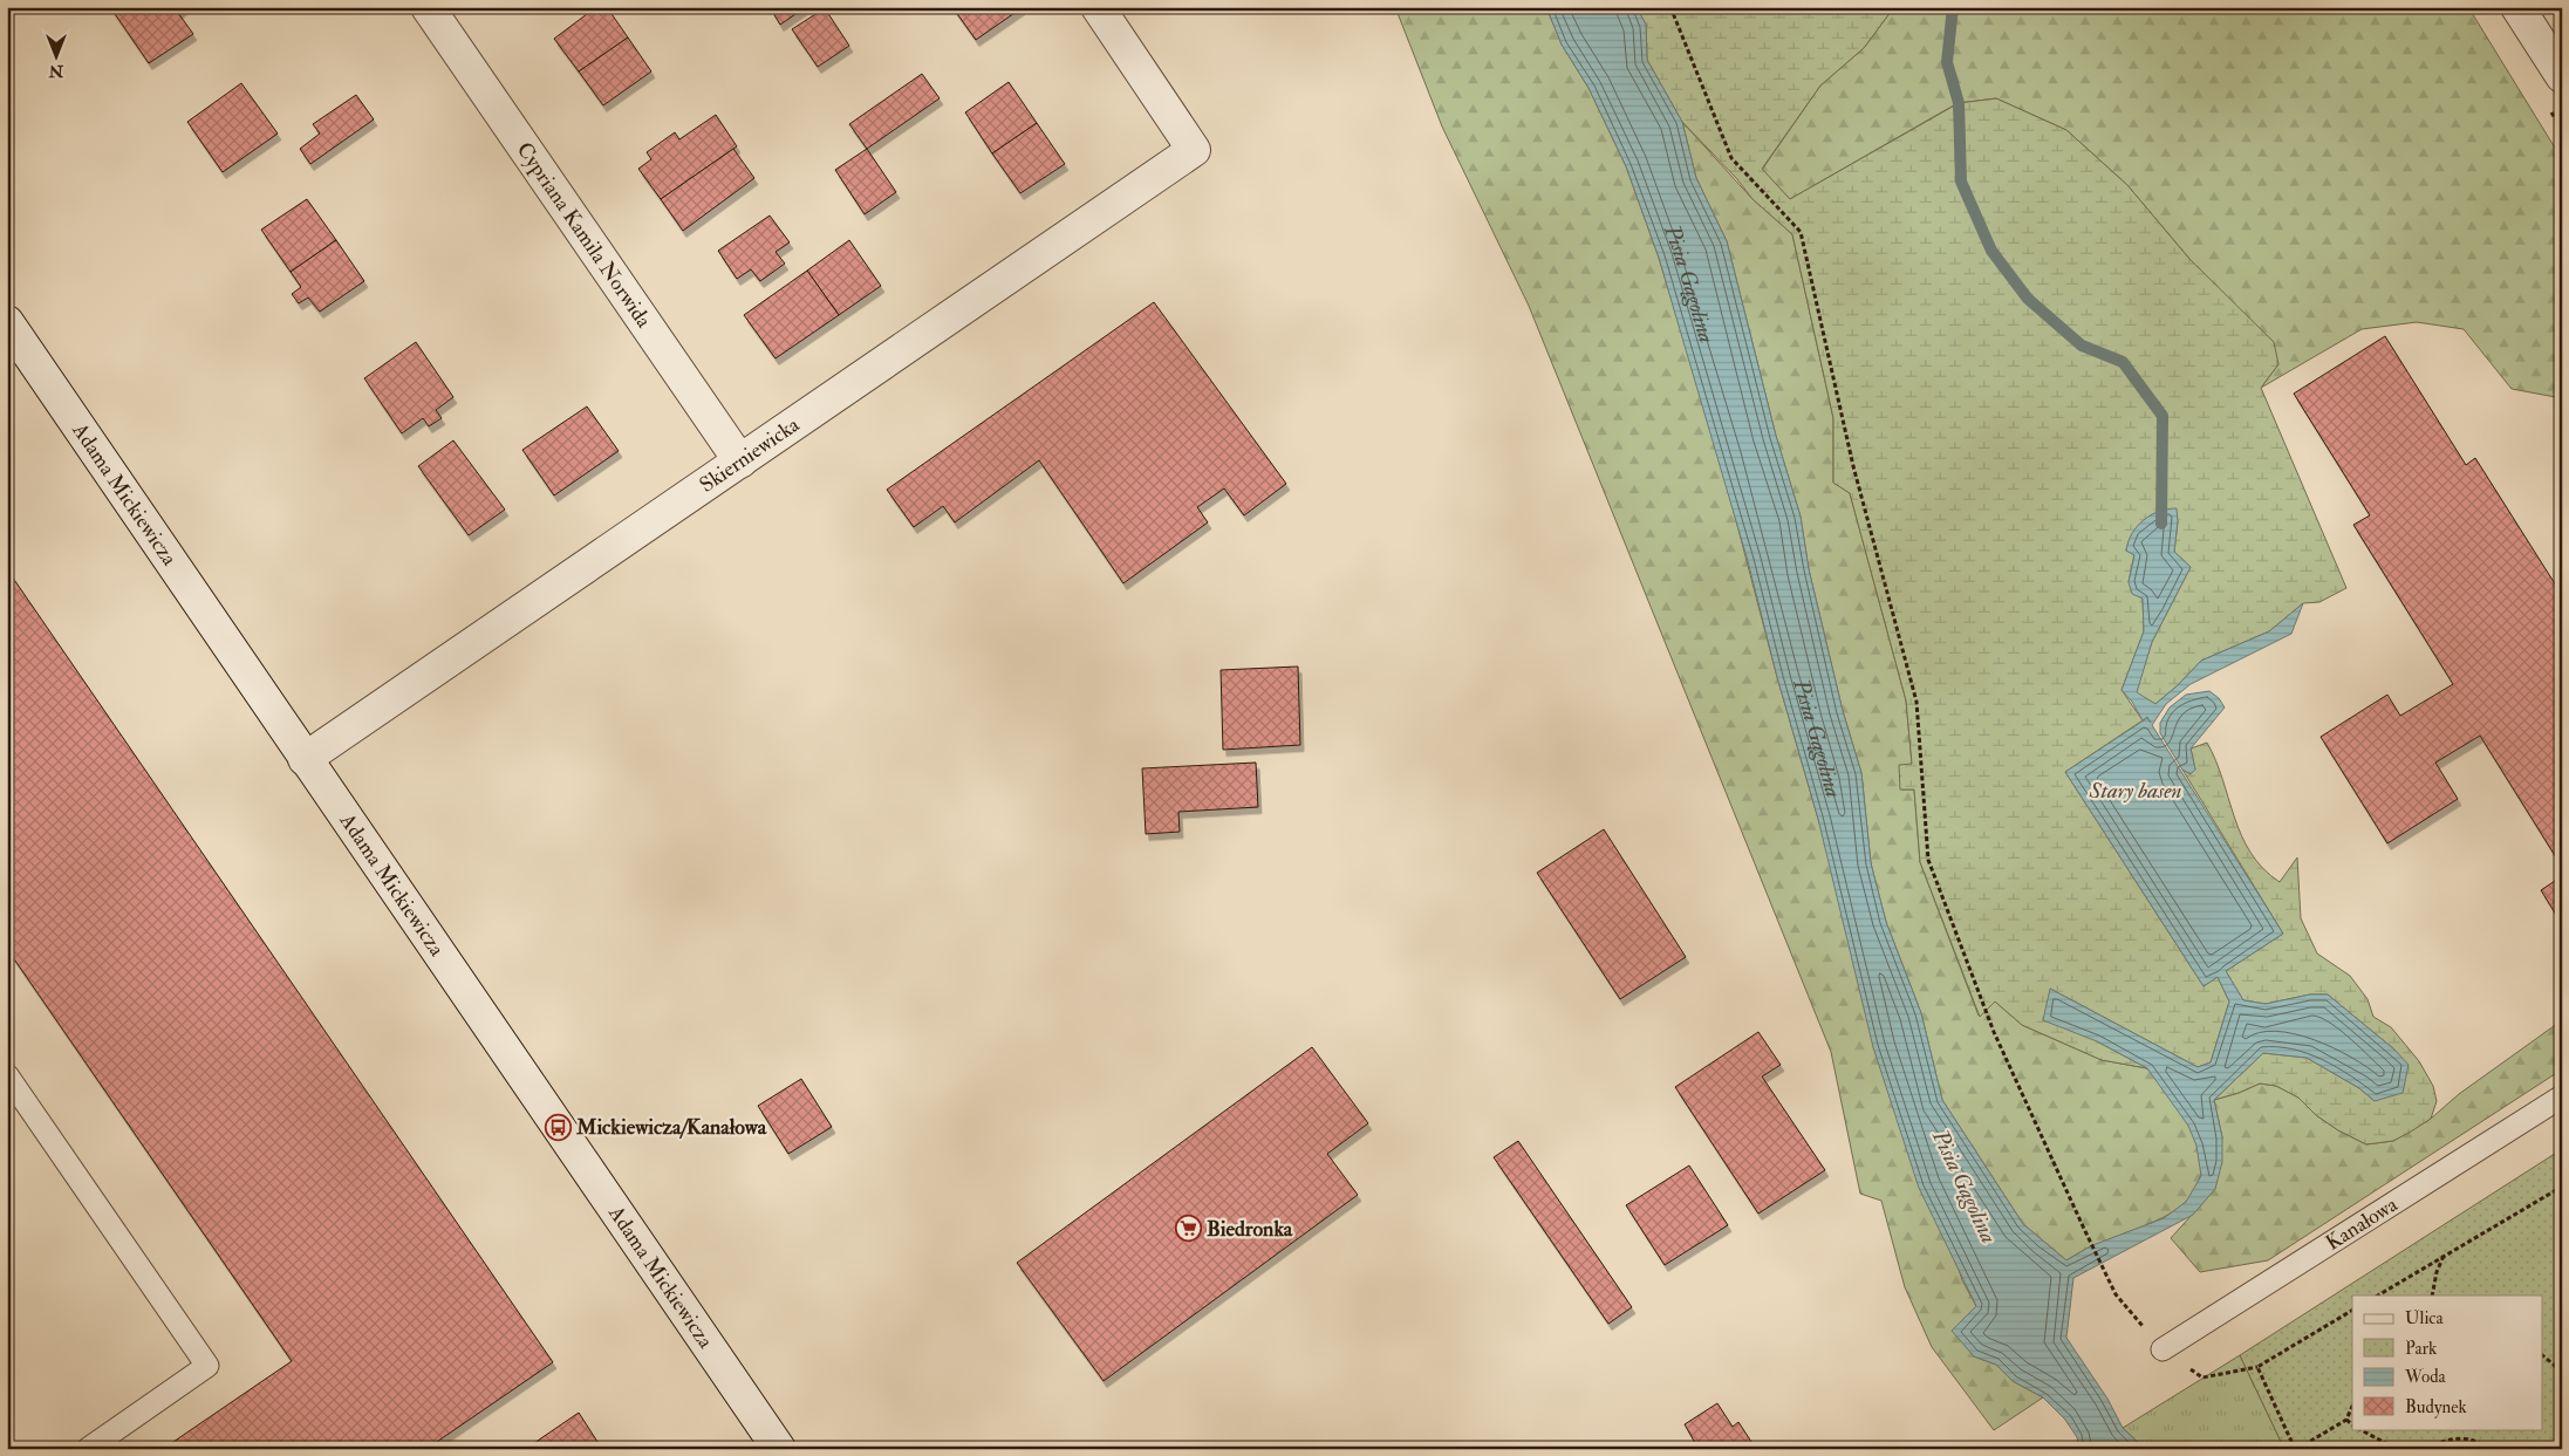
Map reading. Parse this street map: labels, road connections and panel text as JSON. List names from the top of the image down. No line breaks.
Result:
{"streets":{"street":["Cypriana Kamila Norwida","Skierniewicka","Adama Mickiewicza"],"lane":["Kanałowa"]},"crossings":[["Cypriana Kamila Norwida","Skierniewicka"],["Skierniewicka","Adama Mickiewicza"]],"water":["Pisia Gągolina","Stary basen"],"places":{"bus stop":["Mickiewicza/Kanałowa"],"supermarket":["Biedronka"]},"legend":["Ulica","Park","Woda","Budynek"],"north":"bottom"}
